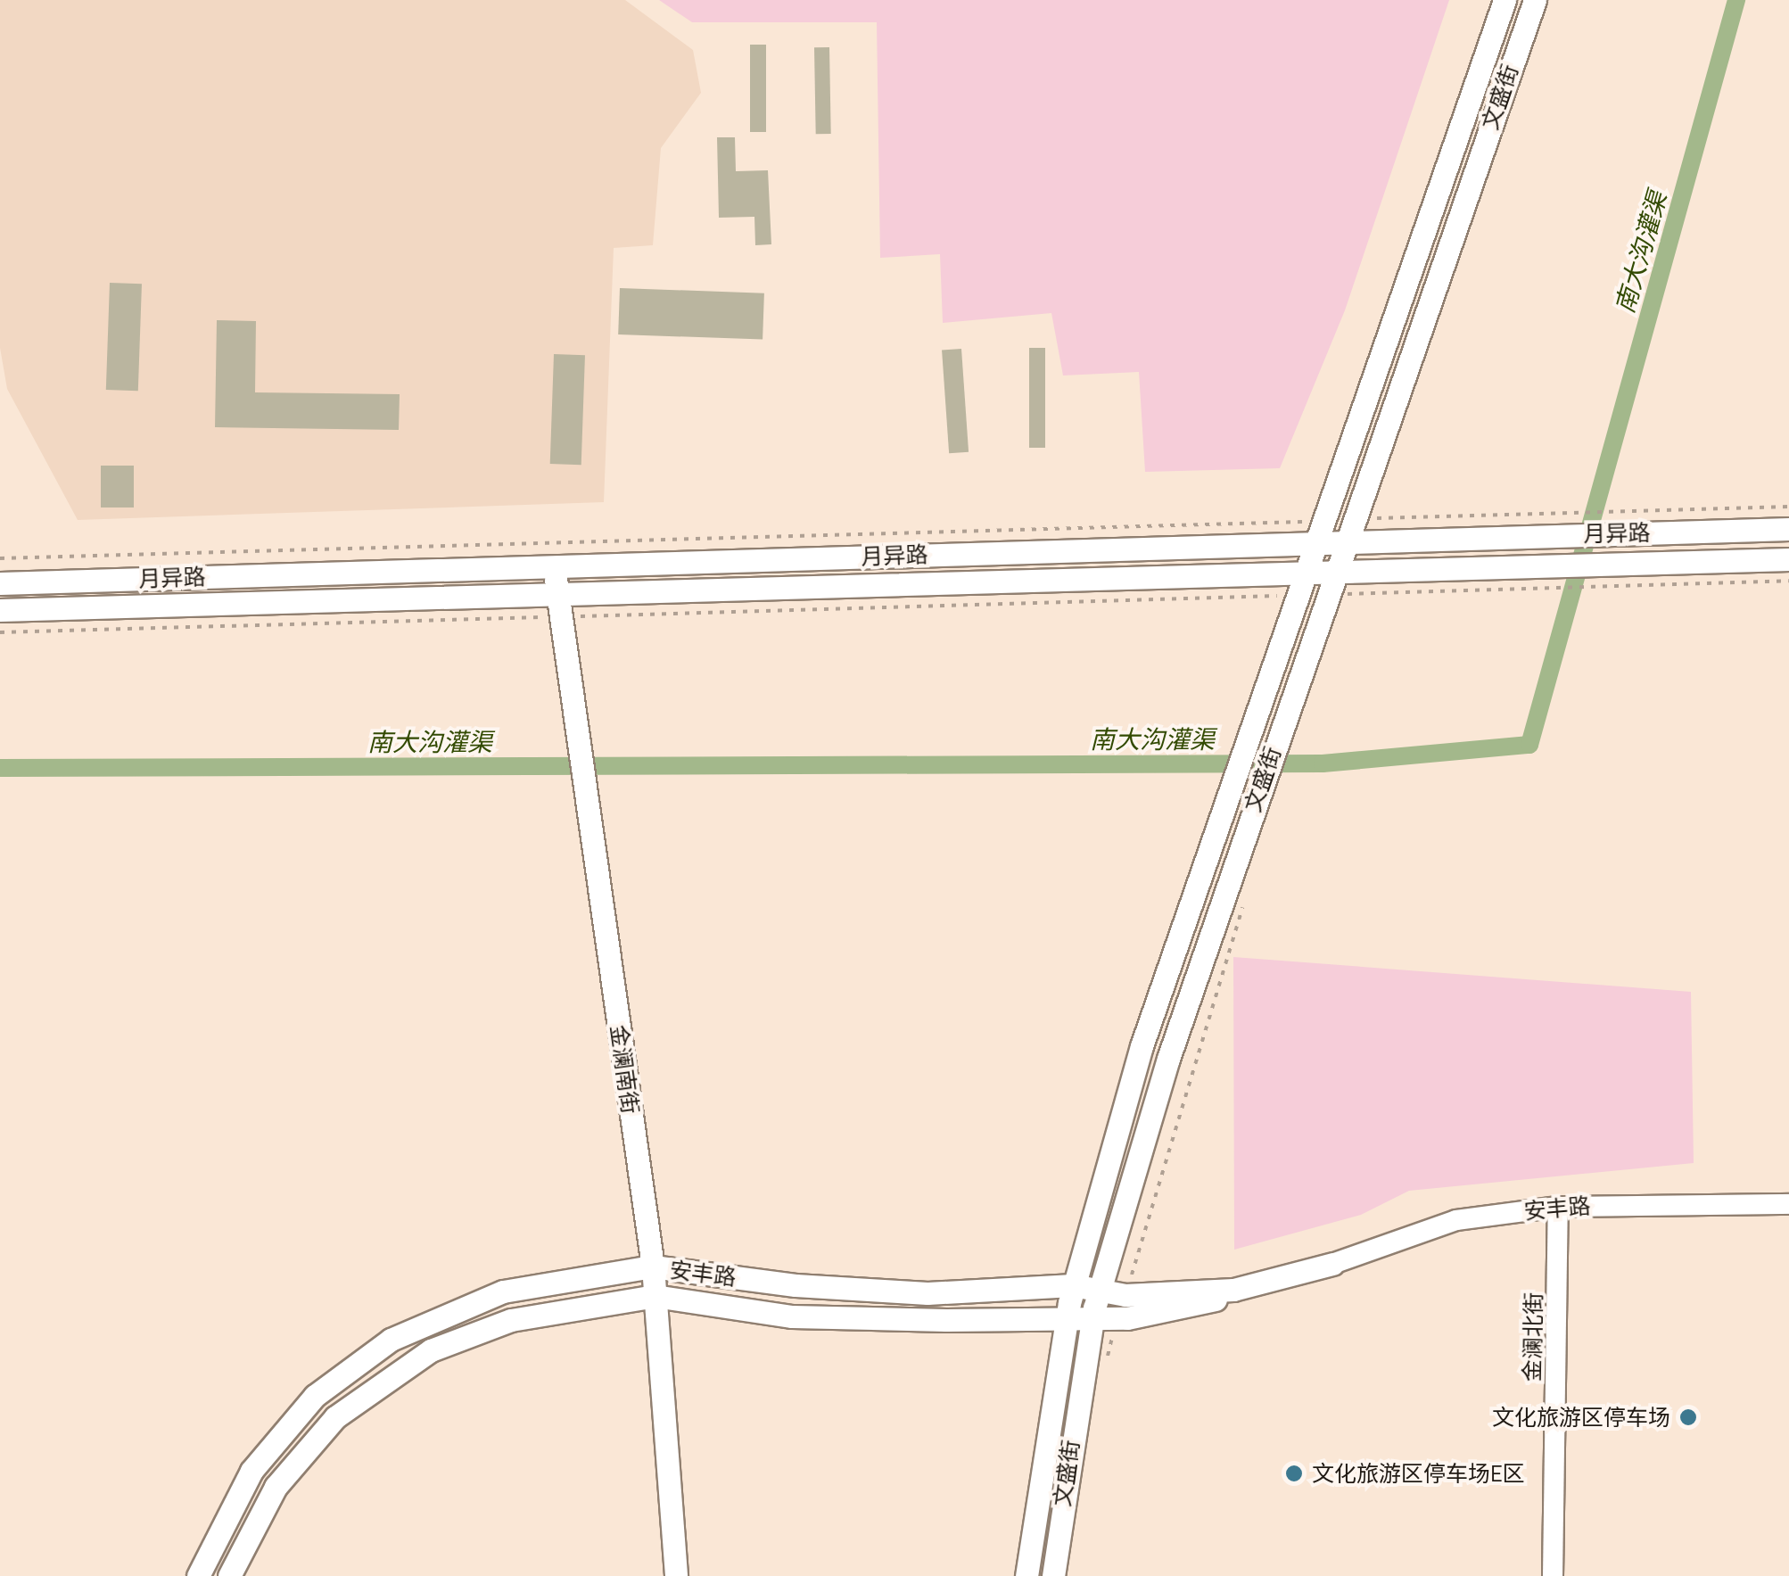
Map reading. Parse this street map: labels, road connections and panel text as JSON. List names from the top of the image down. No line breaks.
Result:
{"streets":{"main road":["文盛街","月异路","金澜南街","安丰路"],"street":["金澜北街"]},"crossings":[["文盛街","月异路"],["文盛街","安丰路"],["月异路","金澜南街"],["金澜南街","安丰路"],["安丰路","金澜北街"]],"water":["南大沟灌渠"],"places":["文化旅游区停车场","文化旅游区停车场E区"]}
